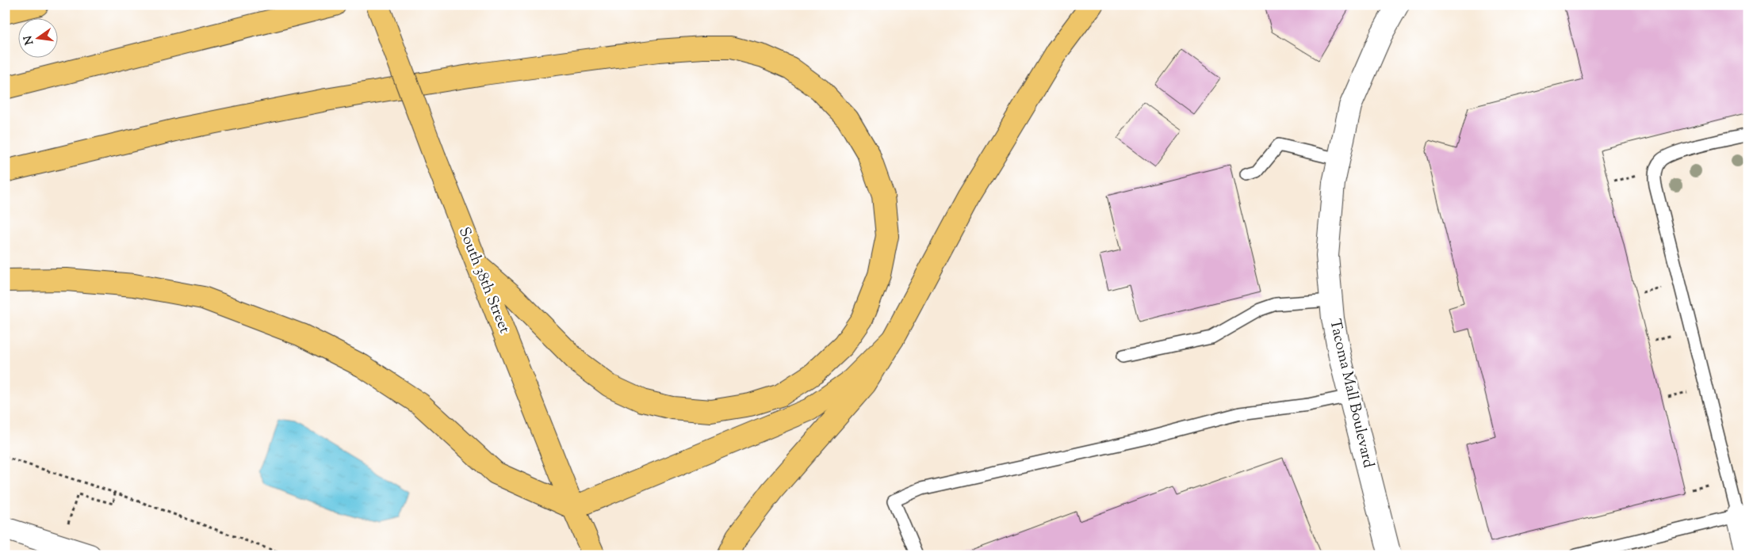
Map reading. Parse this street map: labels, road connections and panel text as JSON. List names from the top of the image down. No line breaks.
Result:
{"streets":{"main road":["South 38th Street"],"street":["Tacoma Mall Boulevard"]},"north":"left"}
